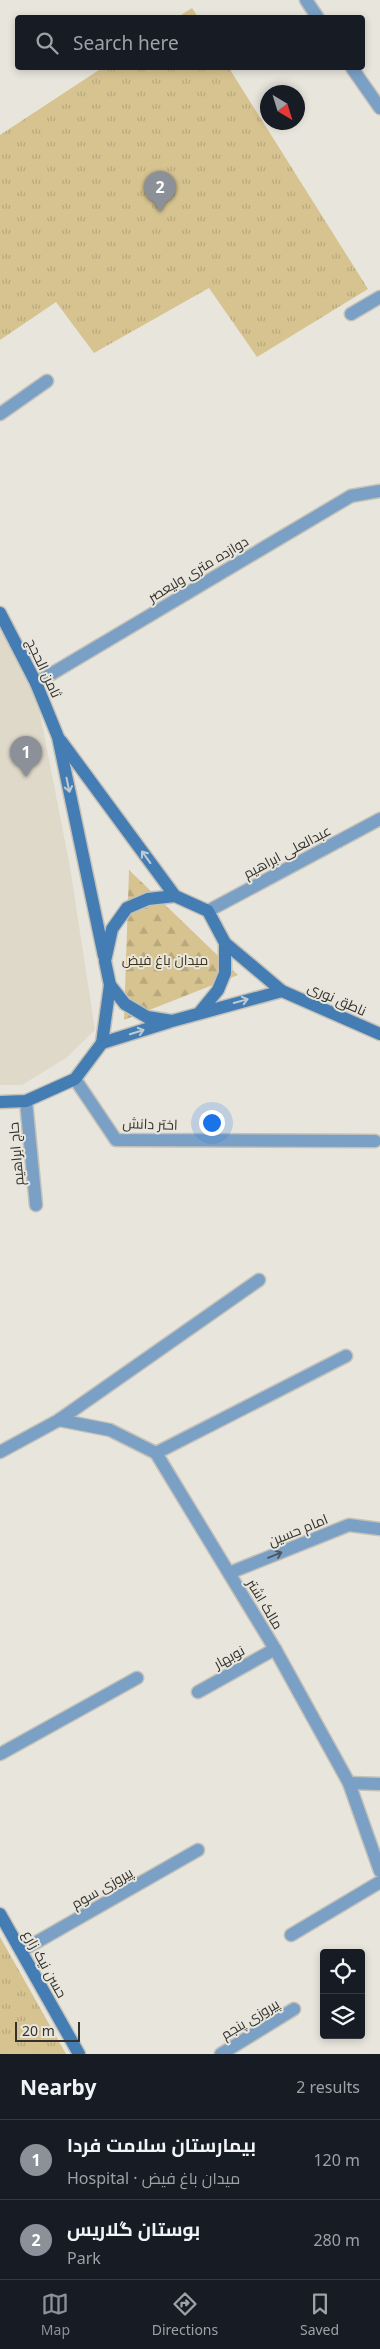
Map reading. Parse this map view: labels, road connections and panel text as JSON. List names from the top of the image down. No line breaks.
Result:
{"streets":{"street":["دوازده متری ولیعصر","ثامن الحجج","عبدالعلی ابراهیم","ناطق نوری","اختر دانش","حاج ابراهیم","امام حسین","مالک اشتر","نوبهار","پیروزی سوم","حسن نیک زارع","پیروزی پنجم"]},"crossings":[["دوازده متری ولیعصر","ثامن الحجج"],["امام حسین","مالک اشتر"],["مالک اشتر","نوبهار"],["پیروزی سوم","حسن نیک زارع"]],"one_way":["امام حسین"],"parks":["میدان باغ فیض"],"scale_bar":"20 m","north":"bottom right","page":{"search":"Search here","pins":["2","1"],"scale":"20 m","heading":["Nearby","2 results"],"list":[{"mark":"1","name":"بیمارستان سلامت فردا","note":"Hospital · میدان باغ فیض","value":"120 m"},{"mark":"2","name":"بوستان گلاریس","note":"Park","value":"280 m"}],"nav":["Map","Directions","Saved"]}}
